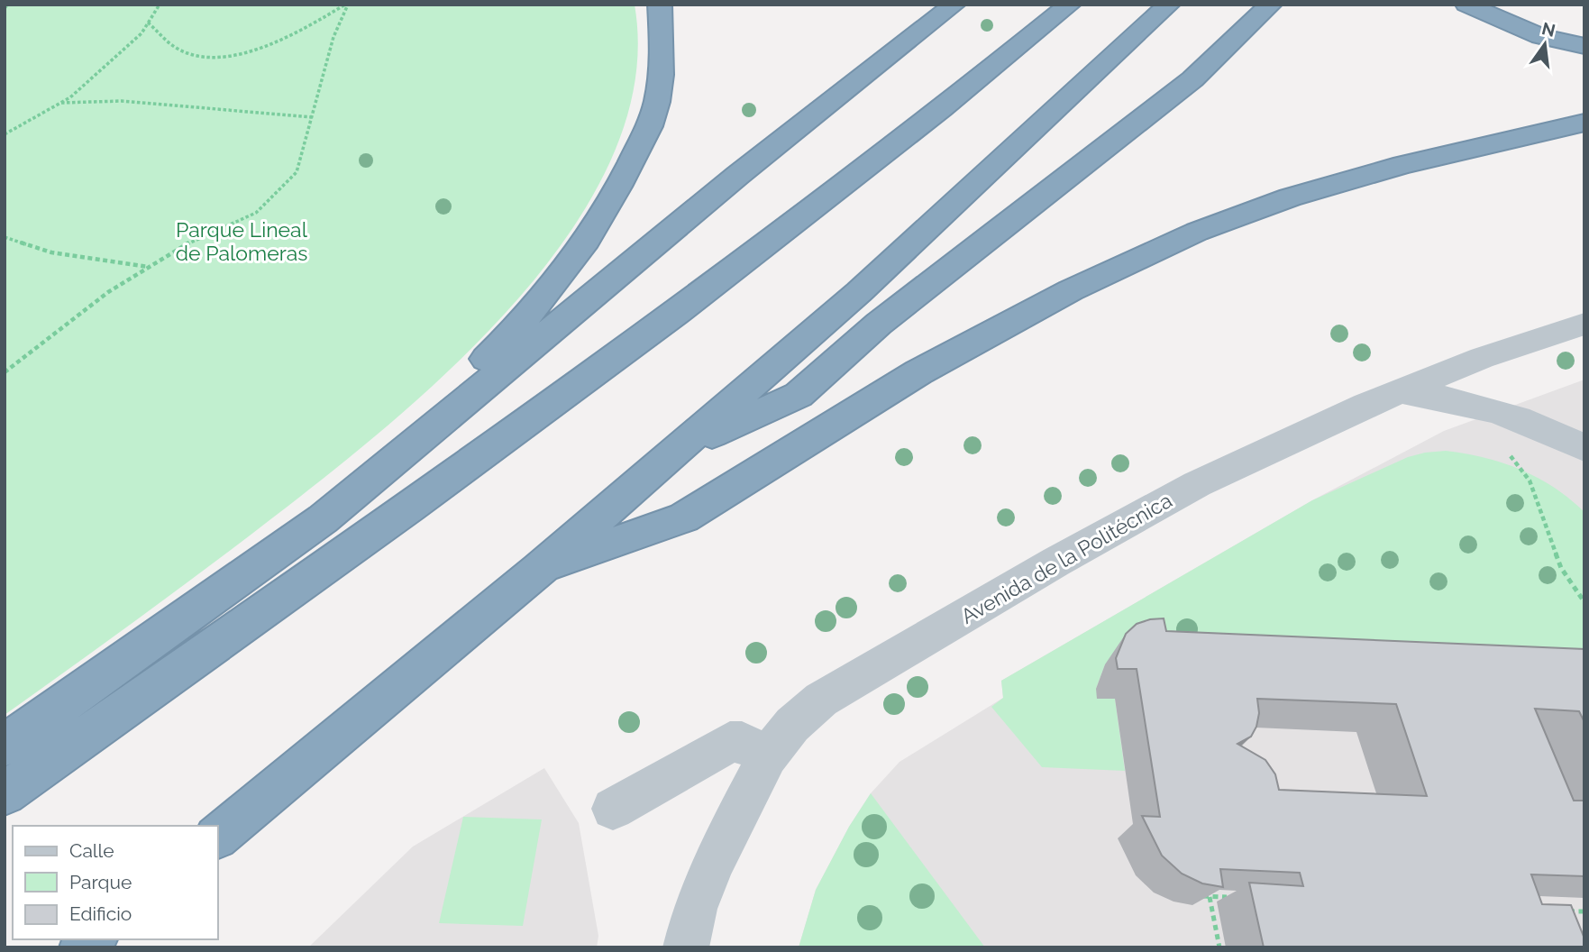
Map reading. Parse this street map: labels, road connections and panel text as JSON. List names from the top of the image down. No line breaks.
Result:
{"streets":{"street":["Avenida de la Politécnica"]},"parks":["Parque Lineal de Palomeras"],"legend":["Calle","Parque","Edificio"],"north":"top"}
